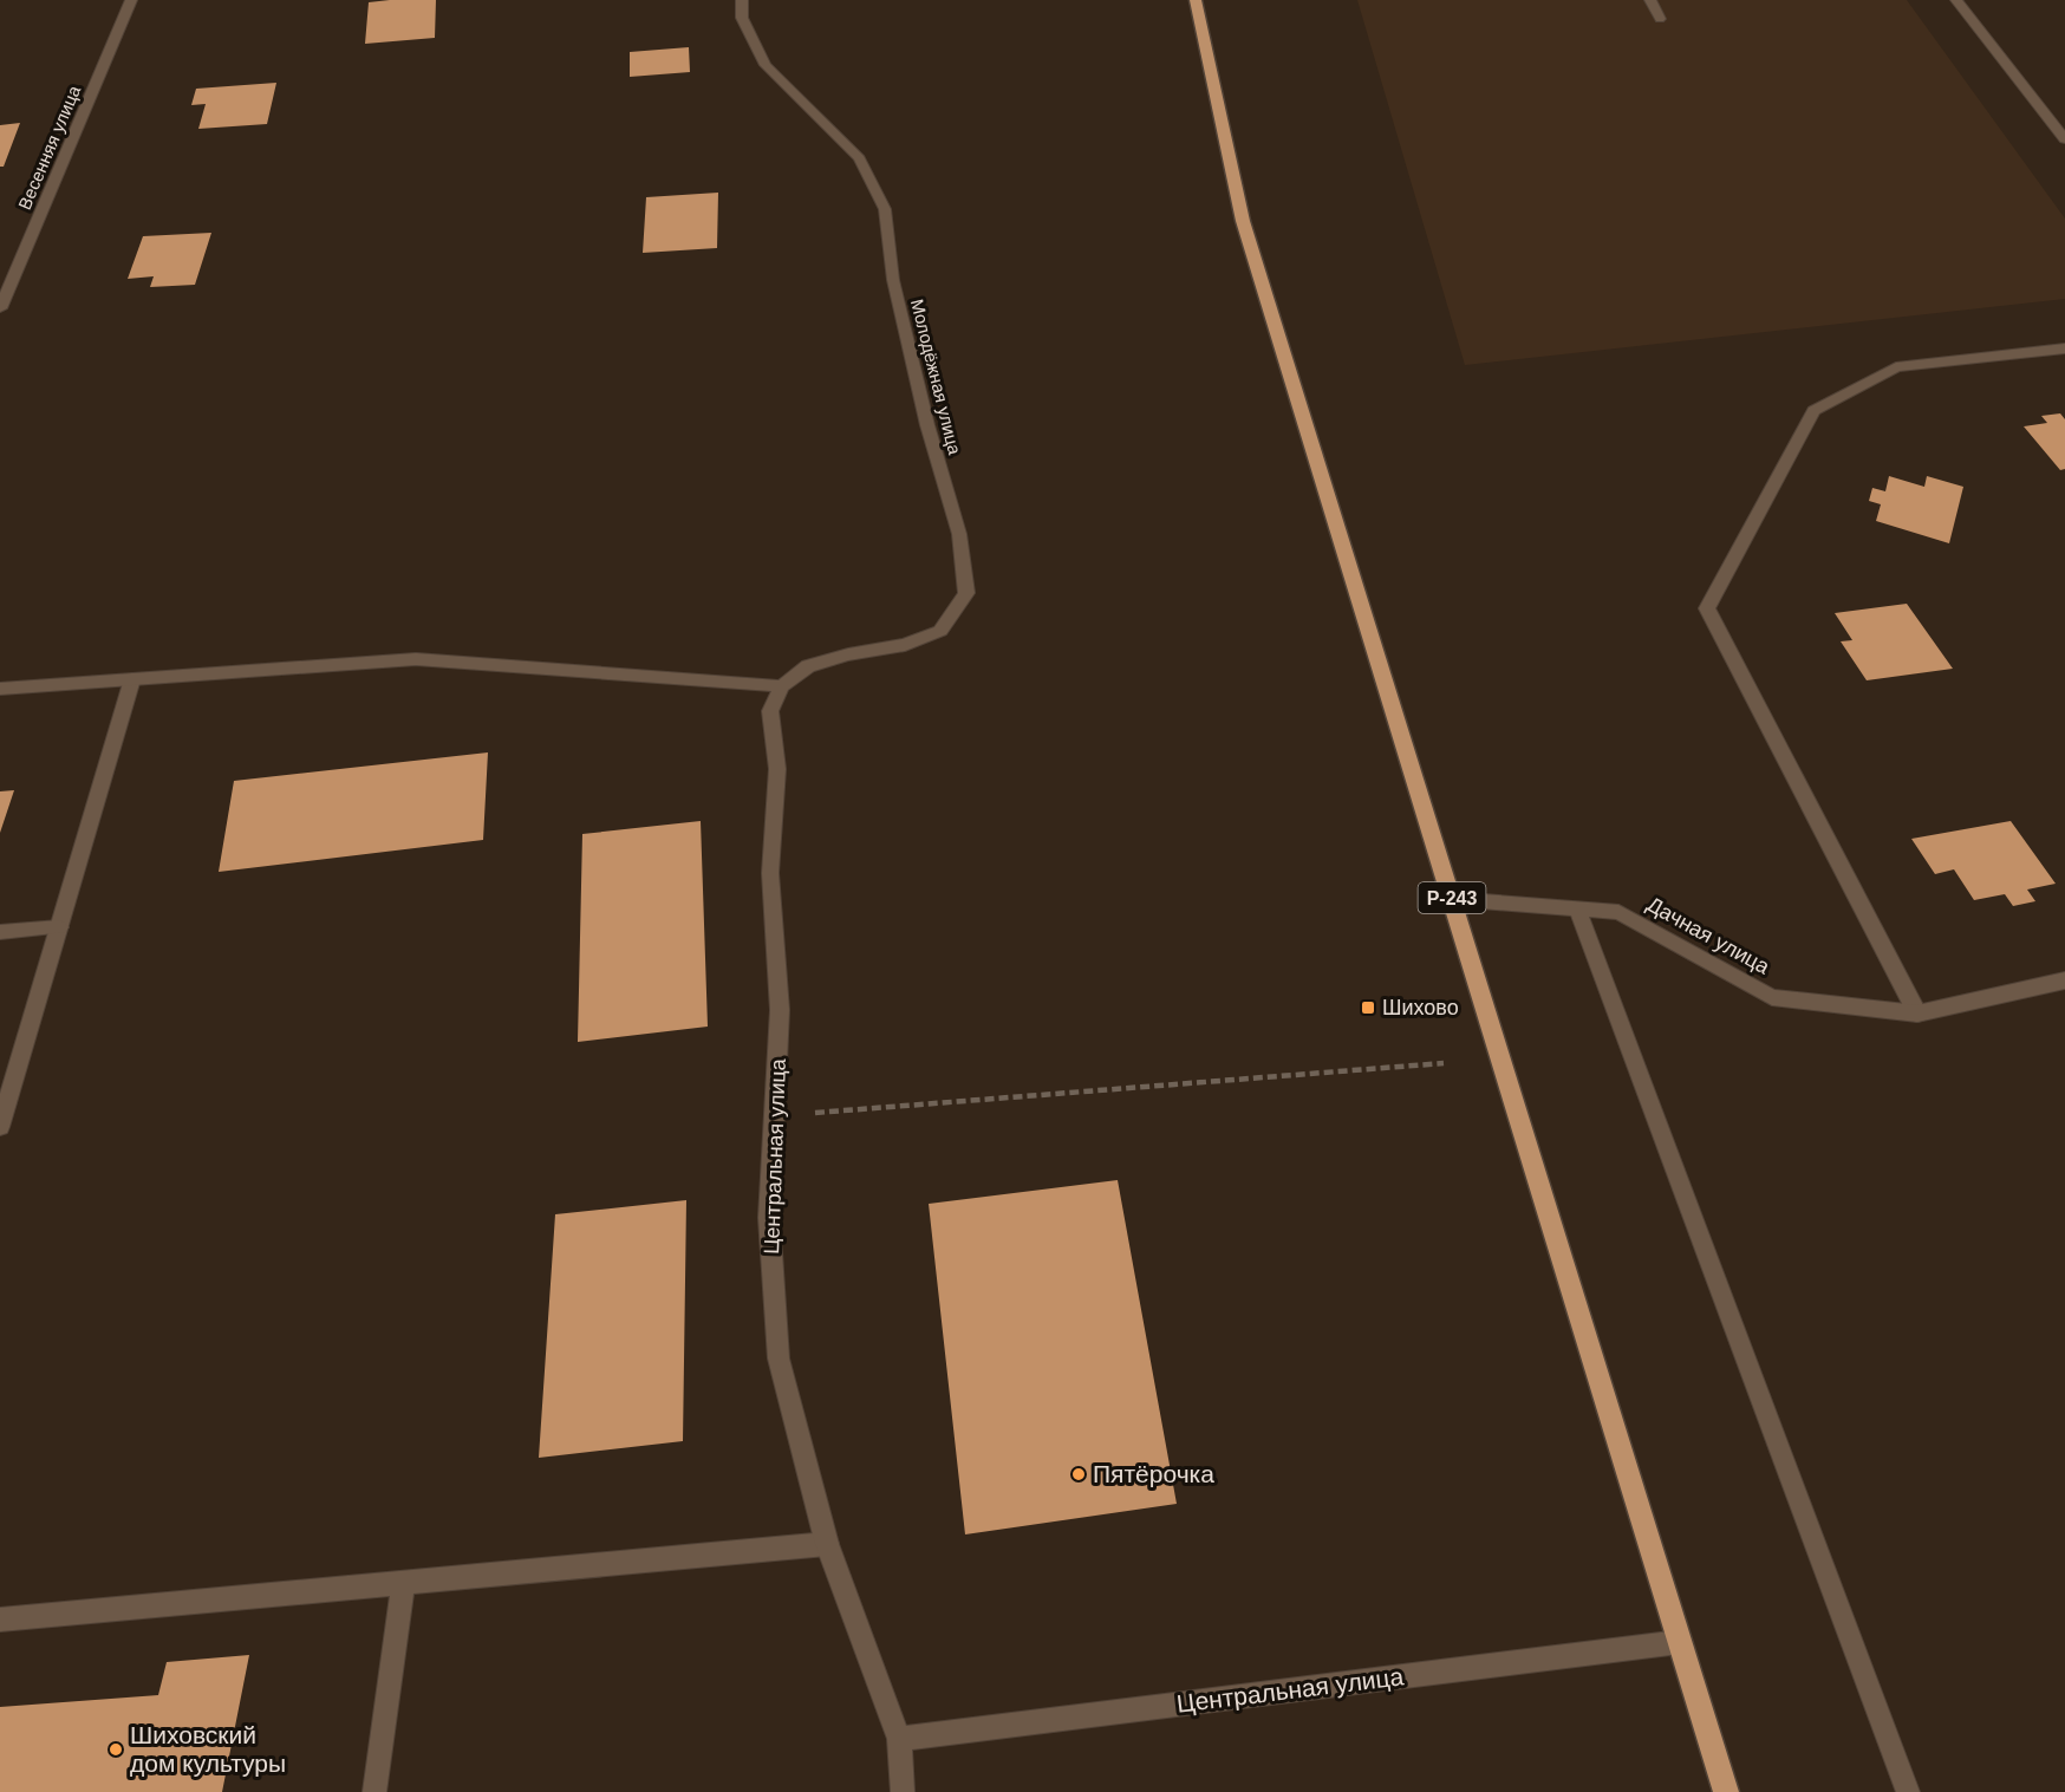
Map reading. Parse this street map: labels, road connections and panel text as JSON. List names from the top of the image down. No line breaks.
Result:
{"streets":{"highway":["Р-243"],"street":["Весенняя улица","Молодёжная улица","Дачная улица","Центральная улица"]},"crossings":[["Молодёжная улица","Центральная улица"],["Р-243","Дачная улица"],["Р-243","Центральная улица"]],"places":{"transit":["Шихово"],"other":["Пятёрочка","Шиховский дом культуры"]}}
